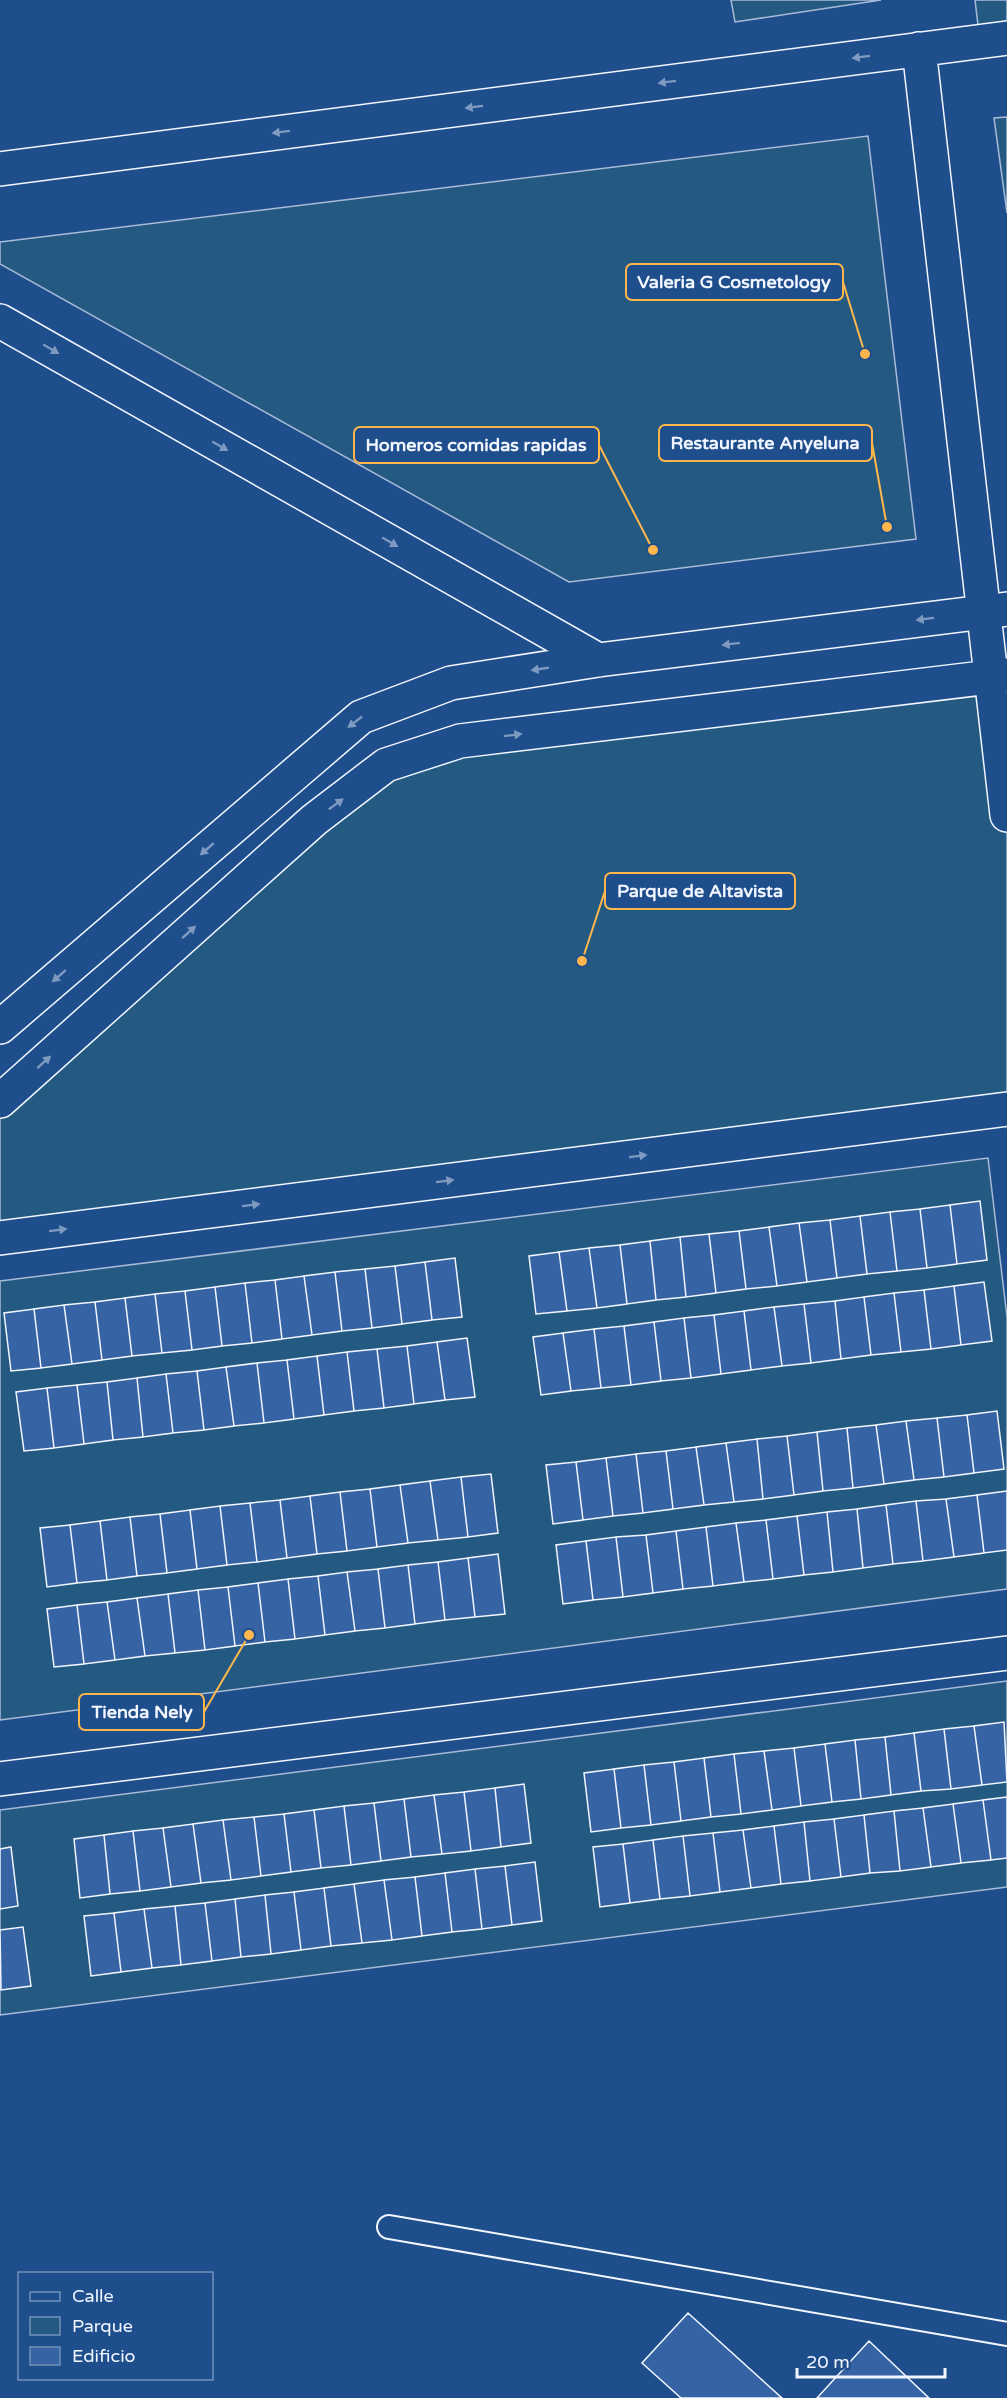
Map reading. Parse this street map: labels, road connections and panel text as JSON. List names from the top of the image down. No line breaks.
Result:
{"places":["Valeria G Cosmetology","Restaurante Anyeluna","Homeros comidas rapidas","Parque de Altavista","Tienda Nely"],"legend":["Calle","Parque","Edificio"],"scale_bar":"20 m"}
